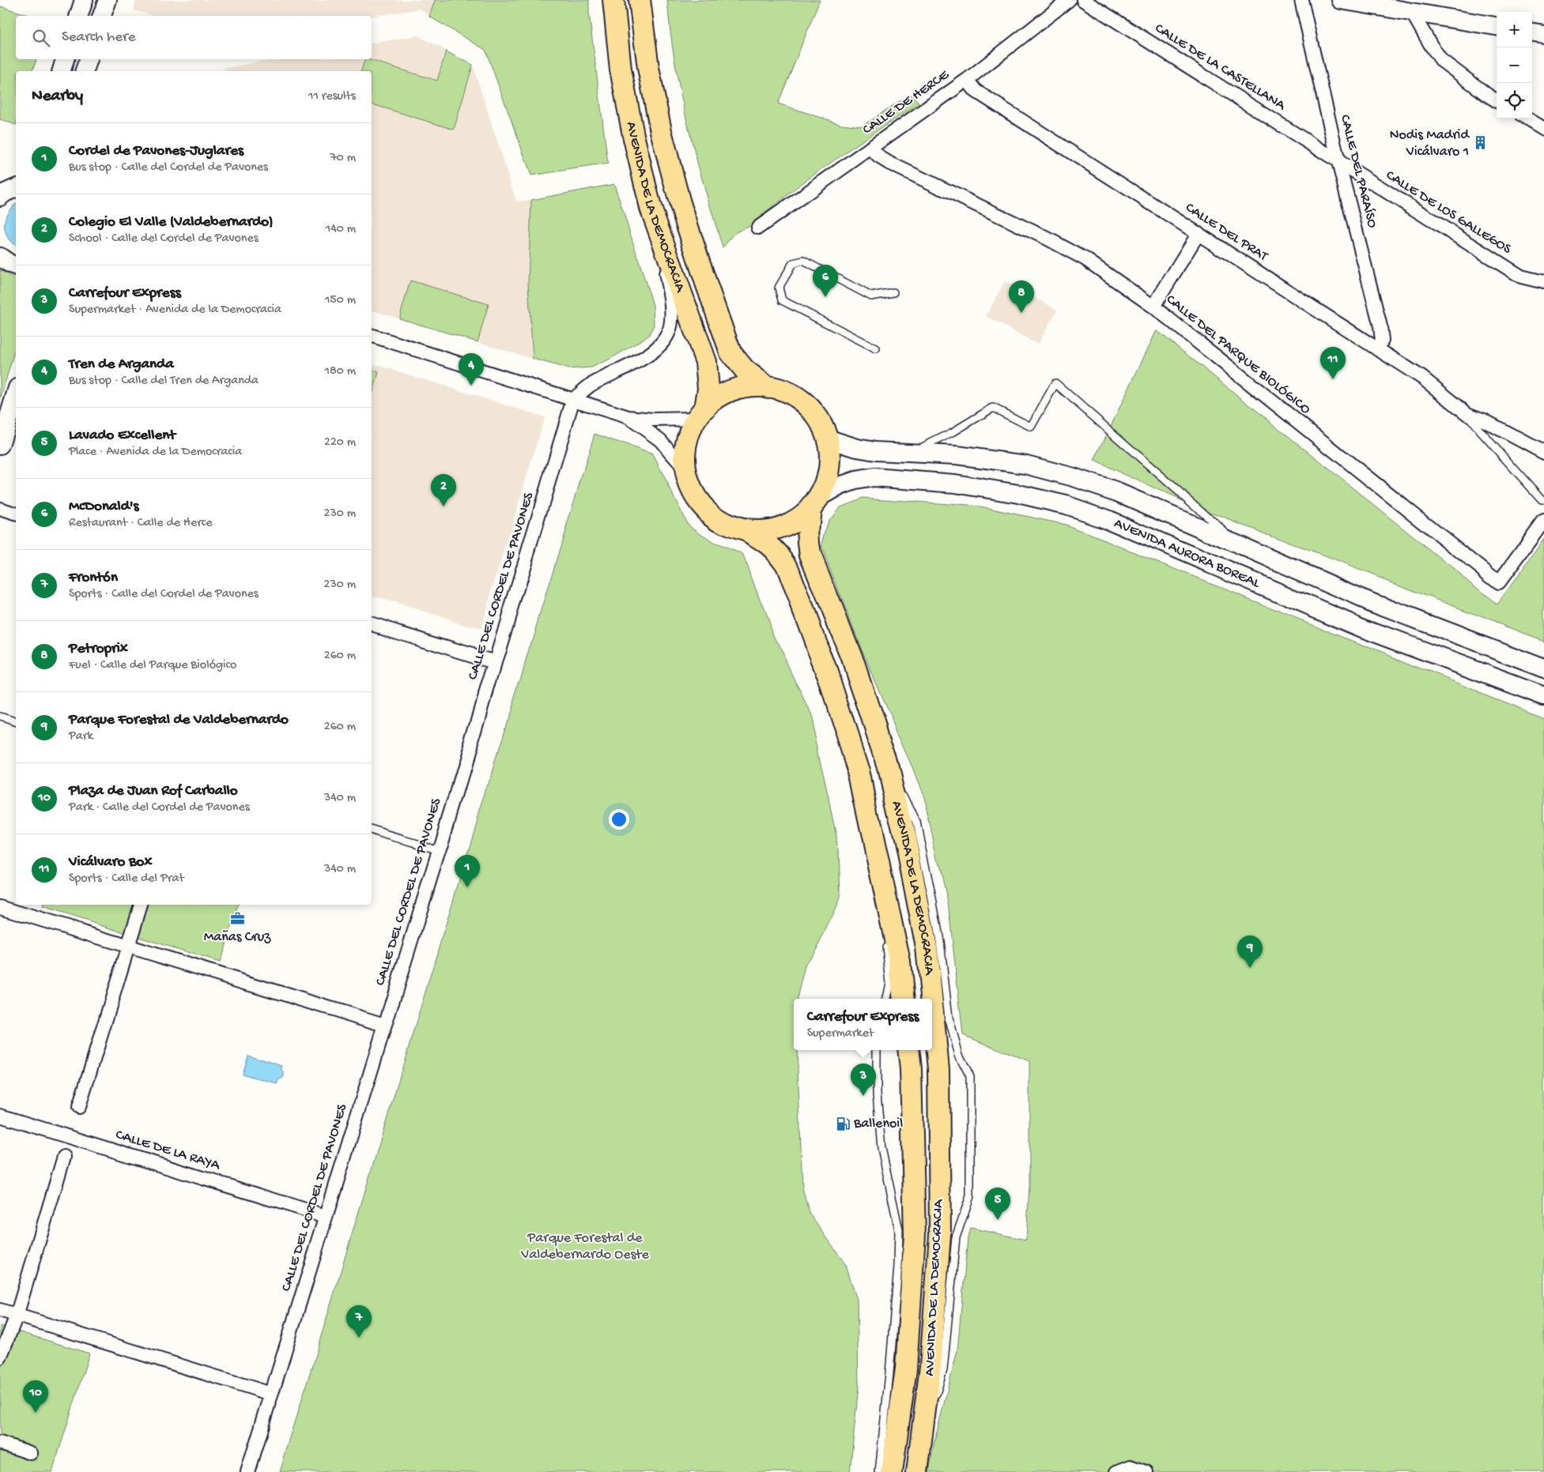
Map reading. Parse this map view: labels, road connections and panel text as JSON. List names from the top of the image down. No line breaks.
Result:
{"streets":{"main road":["AVENIDA DE LA DEMOCRACIA","AVENIDA AURORA BOREAL"],"street":["CALLE DE LA CASTELLANA","CALLE DE HERCE","CALLE DEL PARAÍSO","CALLE DE LOS GALLEGOS","CALLE DEL PRAT","CALLE DEL PARQUE BIOLÓGICO","CALLE DEL CORDEL DE PAVONES","CALLE DE LA RAYA"]},"crossings":[["CALLE DE LA CASTELLANA","CALLE DEL PARAÍSO"],["CALLE DE LA CASTELLANA","CALLE DE LOS GALLEGOS"],["CALLE DE HERCE","CALLE DEL PRAT"],["CALLE DE HERCE","CALLE DEL PARQUE BIOLÓGICO"],["CALLE DEL PARAÍSO","CALLE DE LOS GALLEGOS"],["CALLE DEL PARAÍSO","CALLE DEL PRAT"],["AVENIDA DE LA DEMOCRACIA","AVENIDA AURORA BOREAL"],["CALLE DEL CORDEL DE PAVONES","CALLE DE LA RAYA"]],"parks":["Parque Forestal de Valdebernardo Oeste"],"places":{"building":["Nodis Madrid Vicálvaro 1"],"office":["Mañas Cruz"],"fuel station":["Ballenoil"]},"page":{"map_buttons":["+","−"],"search":"Search here","heading":["Nearby","11 results"],"list":[{"mark":"1","name":"Cordel de Pavones-Juglares","note":"Bus stop · Calle del Cordel de Pavones","value":"70 m"},{"mark":"2","name":"Colegio El Valle (Valdebernardo)","note":"School · Calle del Cordel de Pavones","value":"140 m"},{"mark":"3","name":"Carrefour Express","note":"Supermarket · Avenida de la Democracia","value":"150 m"},{"mark":"4","name":"Tren de Arganda","note":"Bus stop · Calle del Tren de Arganda","value":"180 m"},{"mark":"5","name":"Lavado Excellent","note":"Place · Avenida de la Democracia","value":"220 m"},{"mark":"6","name":"McDonald's","note":"Restaurant · Calle de Herce","value":"230 m"},{"mark":"7","name":"Frontón","note":"Sports · Calle del Cordel de Pavones","value":"230 m"},{"mark":"8","name":"Petroprix","note":"Fuel · Calle del Parque Biológico","value":"260 m"},{"mark":"9","name":"Parque Forestal de Valdebernardo","note":"Park","value":"260 m"},{"mark":"10","name":"Plaza de Juan Rof Carballo","note":"Park · Calle del Cordel de Pavones","value":"340 m"},{"mark":"11","name":"Vicálvaro Box","note":"Sports · Calle del Prat","value":"340 m"}],"pins":["6","8","11","4","2","1","9","3","5","7","10"],"popup":["Carrefour Express","Supermarket"]}}
